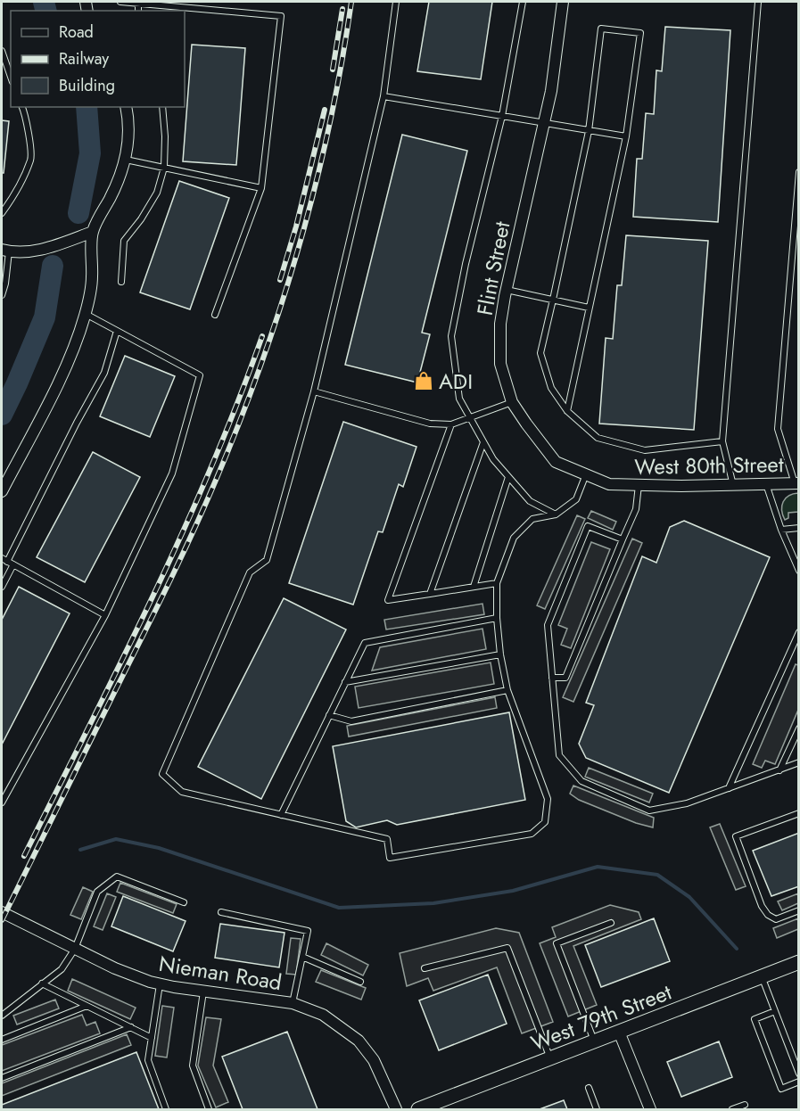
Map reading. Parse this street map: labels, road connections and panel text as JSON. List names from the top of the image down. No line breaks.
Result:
{"streets":{"street":["Flint Street","West 80th Street","Nieman Road","West 79th Street"]},"crossings":[["Flint Street","West 80th Street"]],"places":{"shop":["ADI"]},"legend":["Road","Railway","Building"]}
